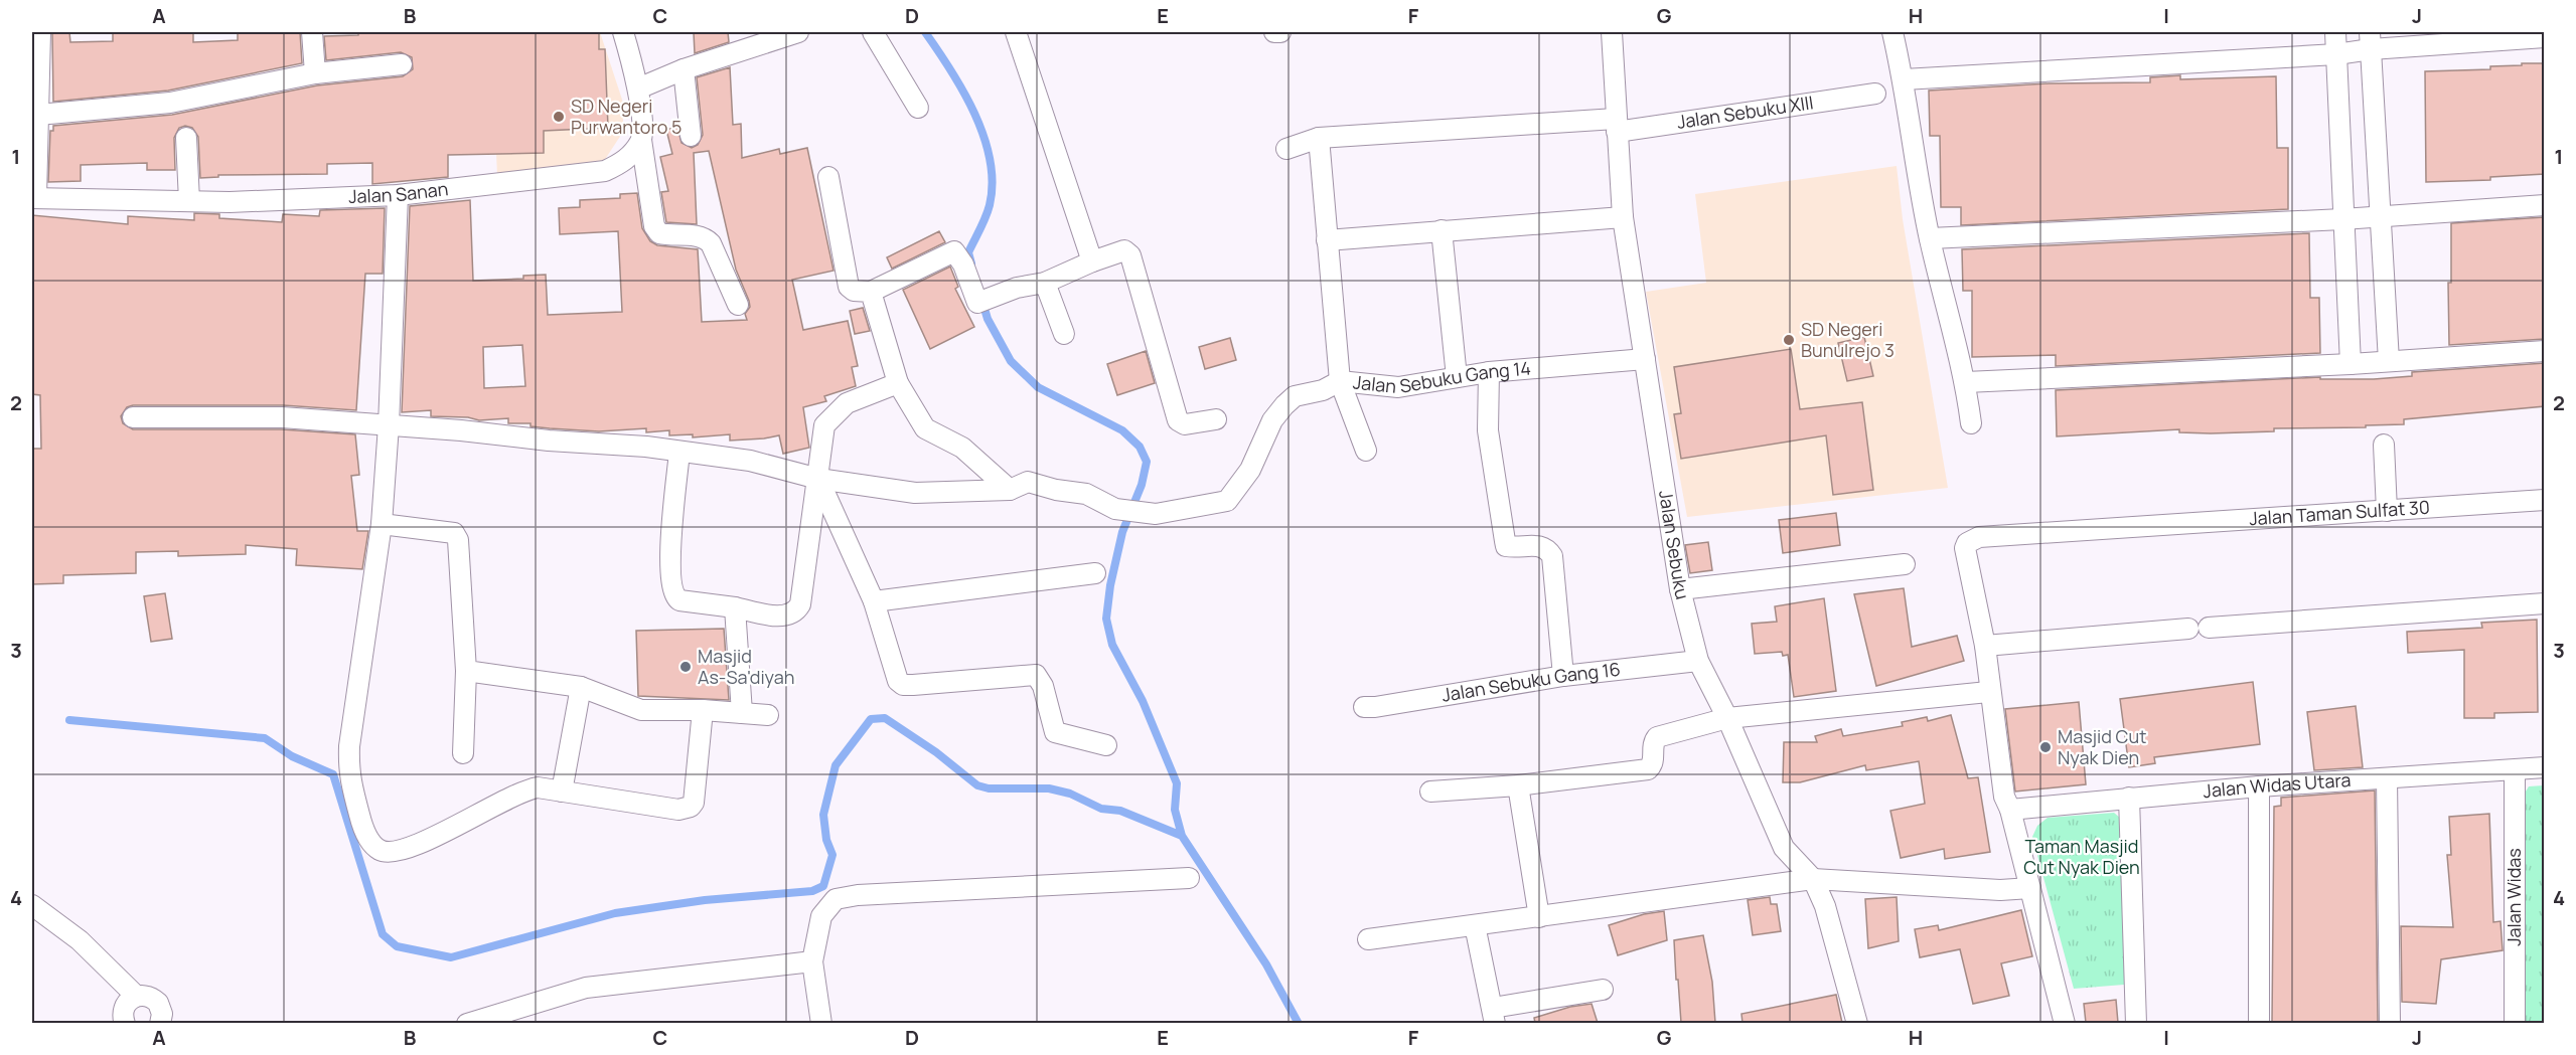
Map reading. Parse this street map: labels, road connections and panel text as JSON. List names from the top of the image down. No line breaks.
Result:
{"streets":{"street":["Jalan Sebuku XIII","Jalan Sanan","Jalan Sebuku Gang 14","Jalan Taman Sulfat 30","Jalan Sebuku","Jalan Sebuku Gang 16","Jalan Widas Utara","Jalan Widas"]},"crossings":[["Jalan Sebuku XIII","Jalan Sebuku"],["Jalan Sebuku Gang 14","Jalan Sebuku"],["Jalan Sebuku","Jalan Sebuku Gang 16"],["Jalan Widas Utara","Jalan Widas"]],"parks":["Taman Masjid Cut Nyak Dien"],"places":["SD Negeri Purwantoro 5","SD Negeri Bunulrejo 3","Masjid As-Sa'diyah","Masjid Cut Nyak Dien"],"grid":{"columns":["A","B","C","D","E","F","G","H","I","J"],"rows":["1","2","3","4"]}}
